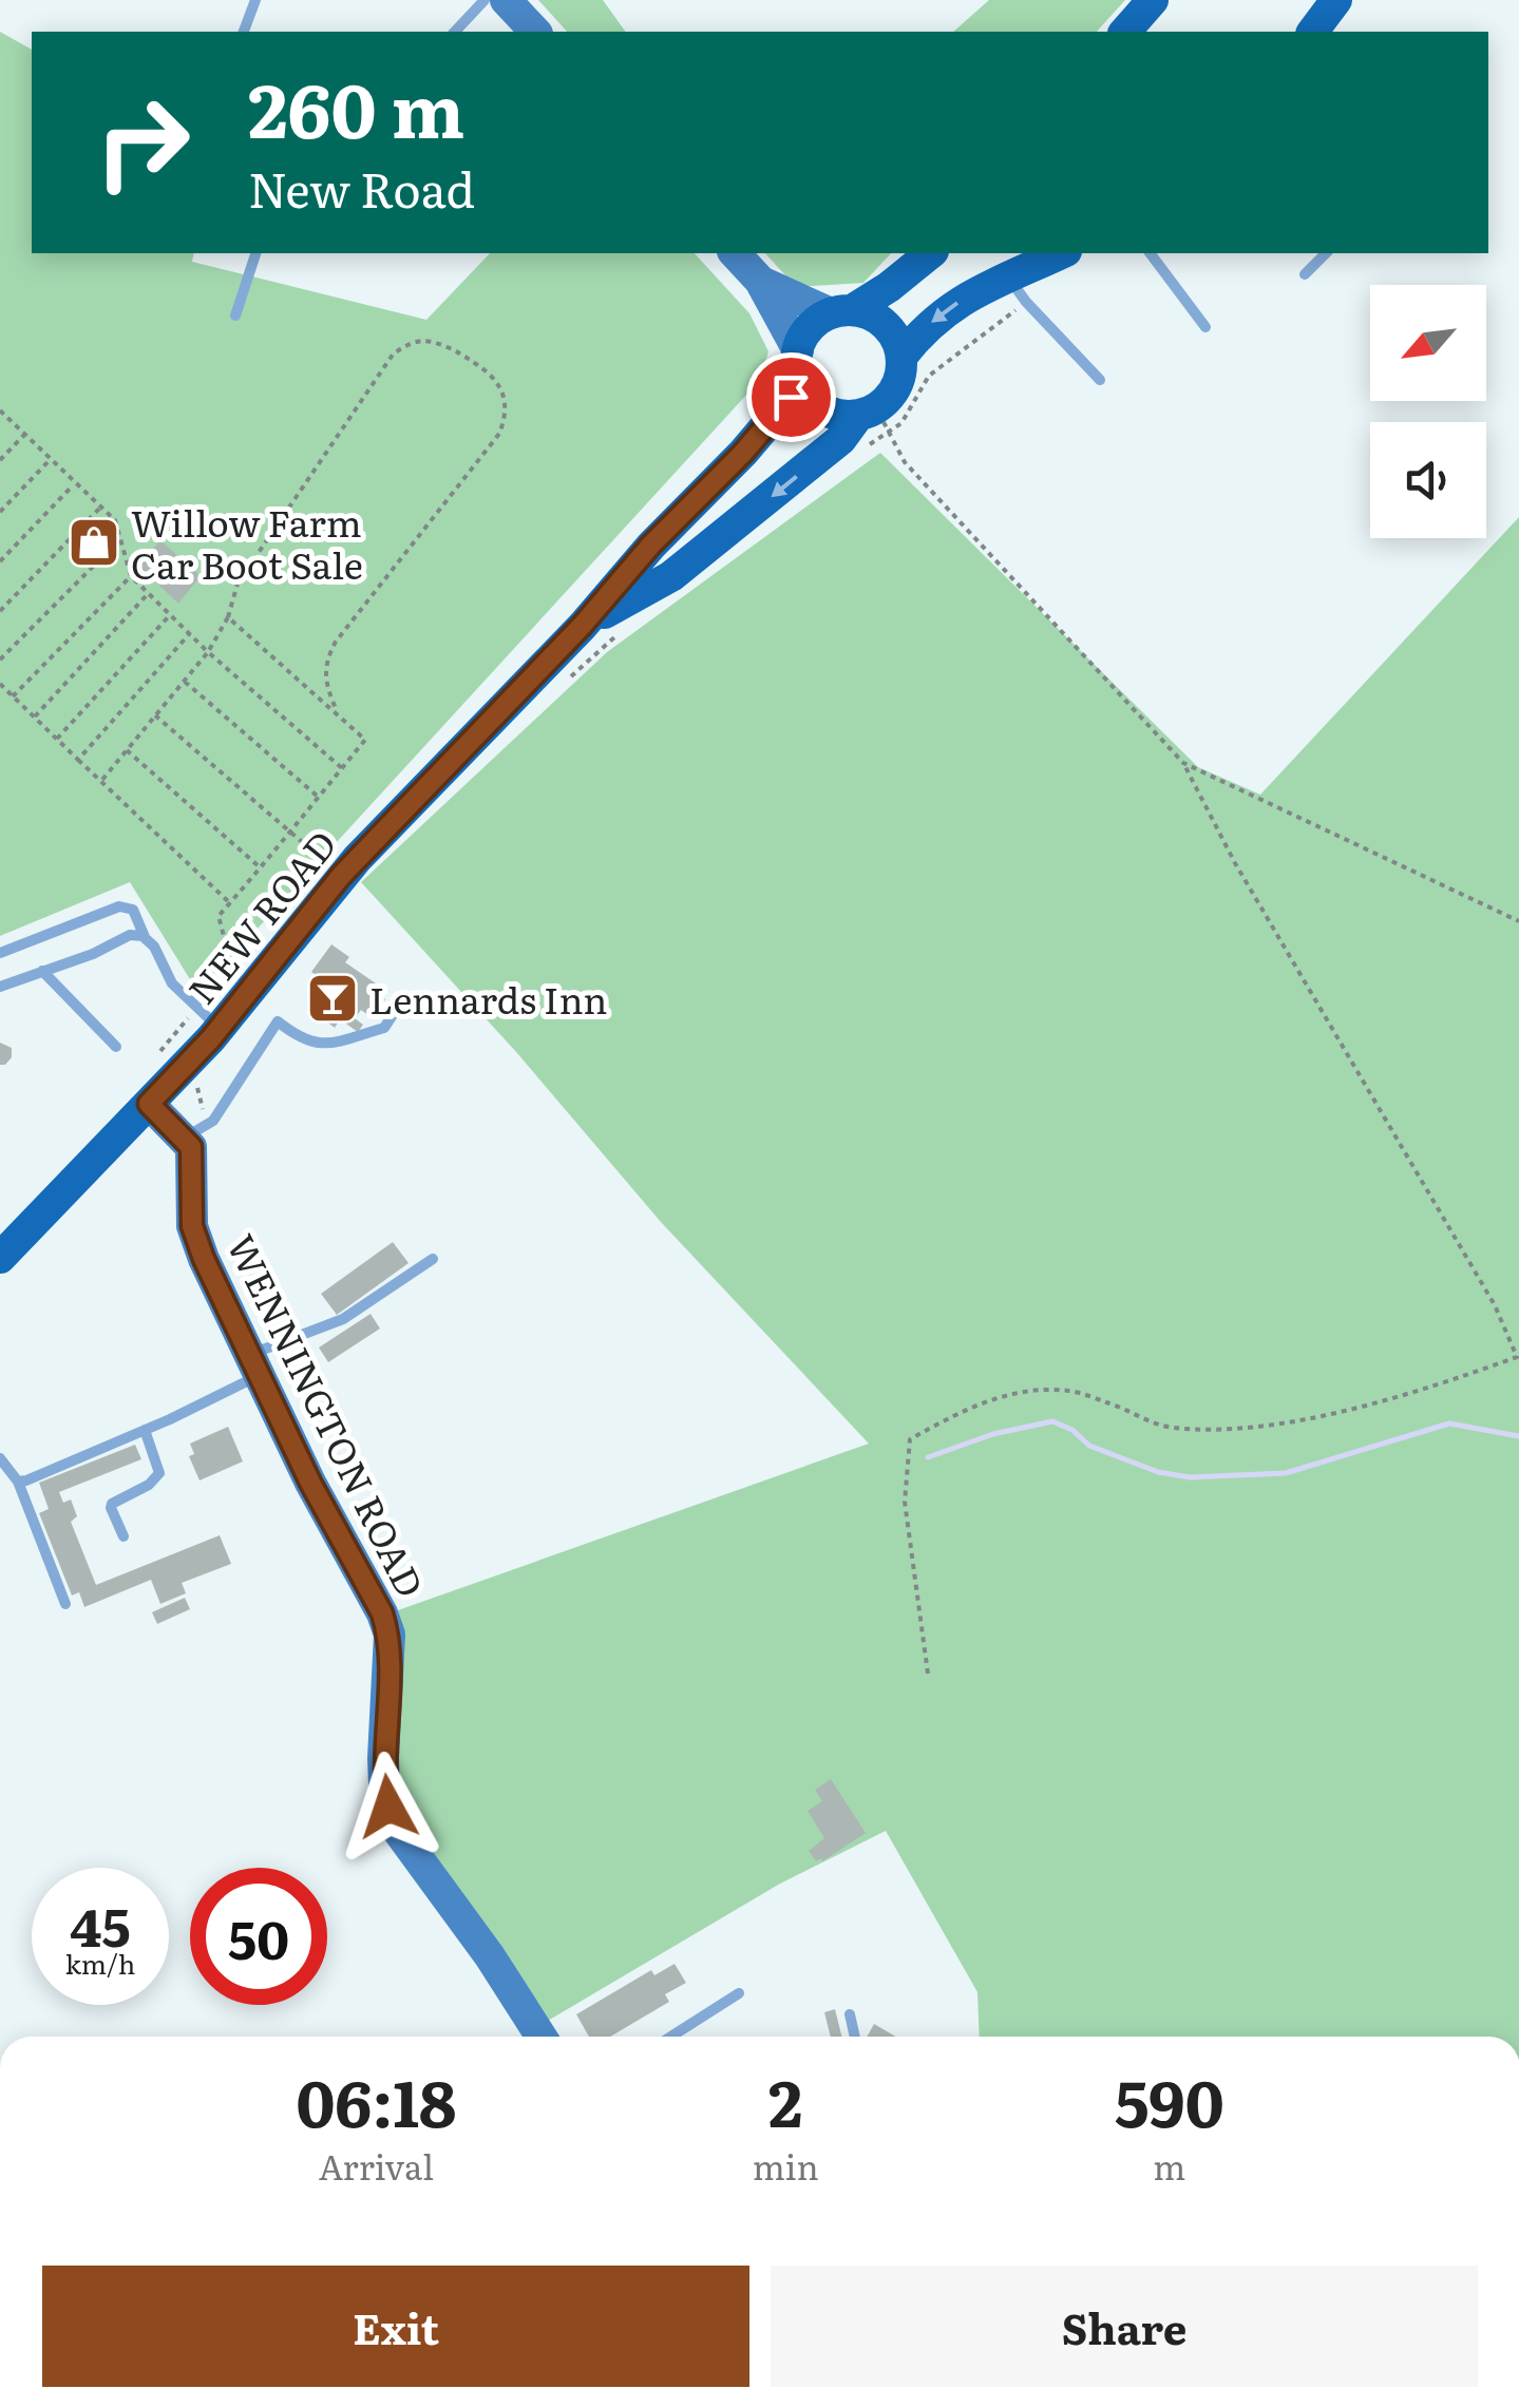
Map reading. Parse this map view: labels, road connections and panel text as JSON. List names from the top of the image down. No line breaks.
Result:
{"streets":{"main road":["NEW ROAD","WENNINGTON ROAD"]},"places":{"shop":["Willow Farm Car Boot Sale"],"bar":["Lennards Inn"]},"north":"bottom left","page":{"turn":["260 m","New Road"],"speed":"45 km/h","limit":"50","eta":["06:18","Arrival","2","min","590","m"],"buttons":["Exit","Share"]}}
